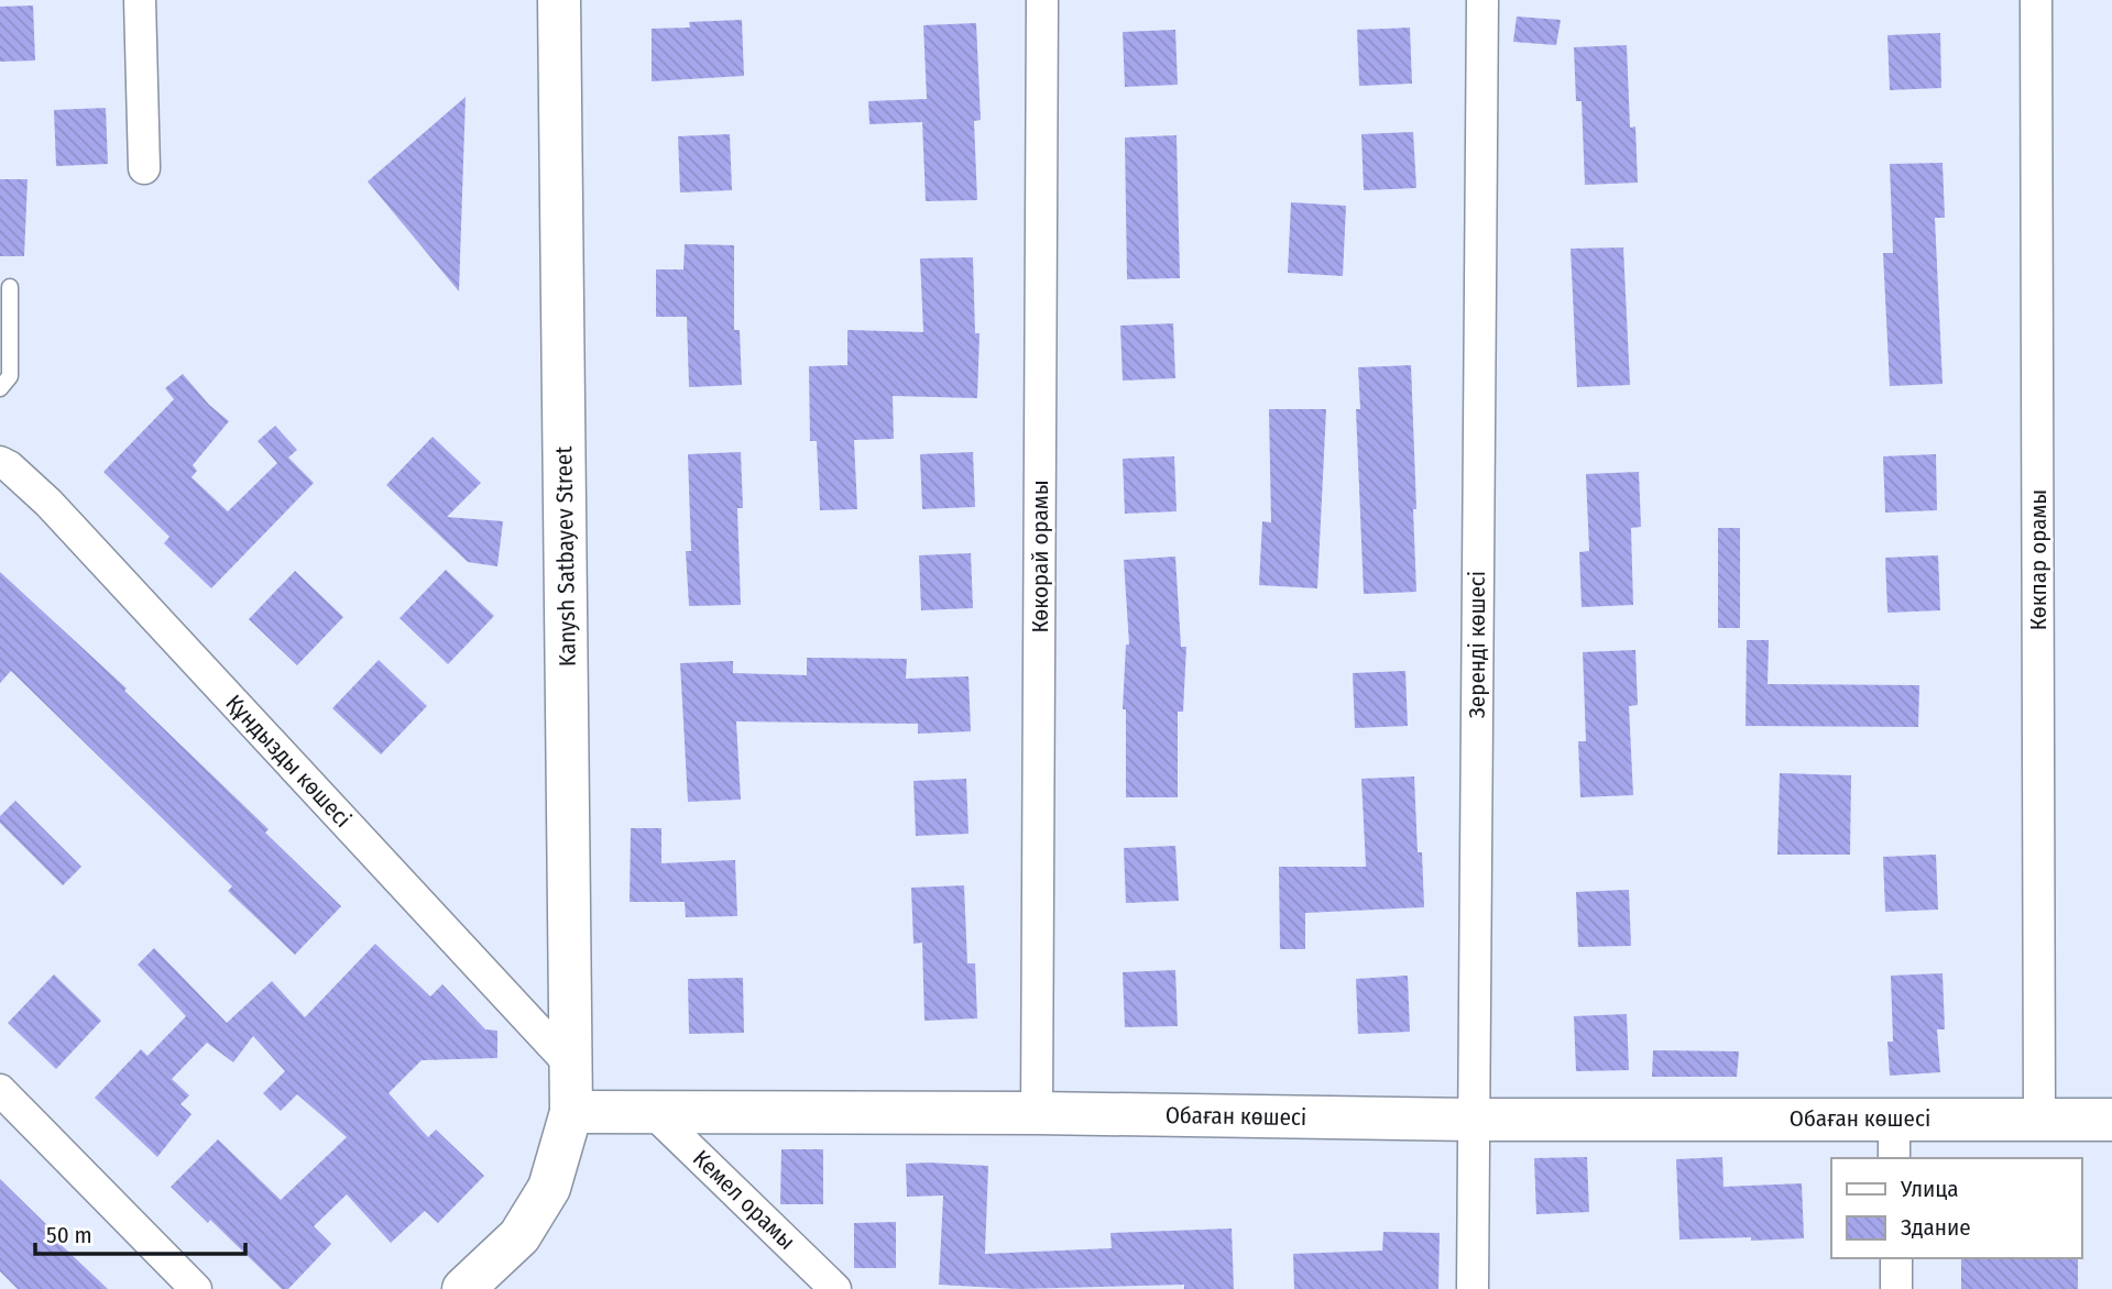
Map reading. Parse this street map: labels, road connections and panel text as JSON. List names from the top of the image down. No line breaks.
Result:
{"streets":{"street":["Kanysh Satbayev Street","Көкорай орамы","Көкпар орамы","Зеренді көшесі","Құндызды көшесі","Обаған көшесі","Кемел орамы"]},"crossings":[["Kanysh Satbayev Street","Құндызды көшесі"],["Kanysh Satbayev Street","Обаған көшесі"],["Көкорай орамы","Обаған көшесі"],["Көкпар орамы","Обаған көшесі"],["Зеренді көшесі","Обаған көшесі"],["Обаған көшесі","Кемел орамы"]],"legend":["Улица","Здание"],"scale_bar":"50 m"}
